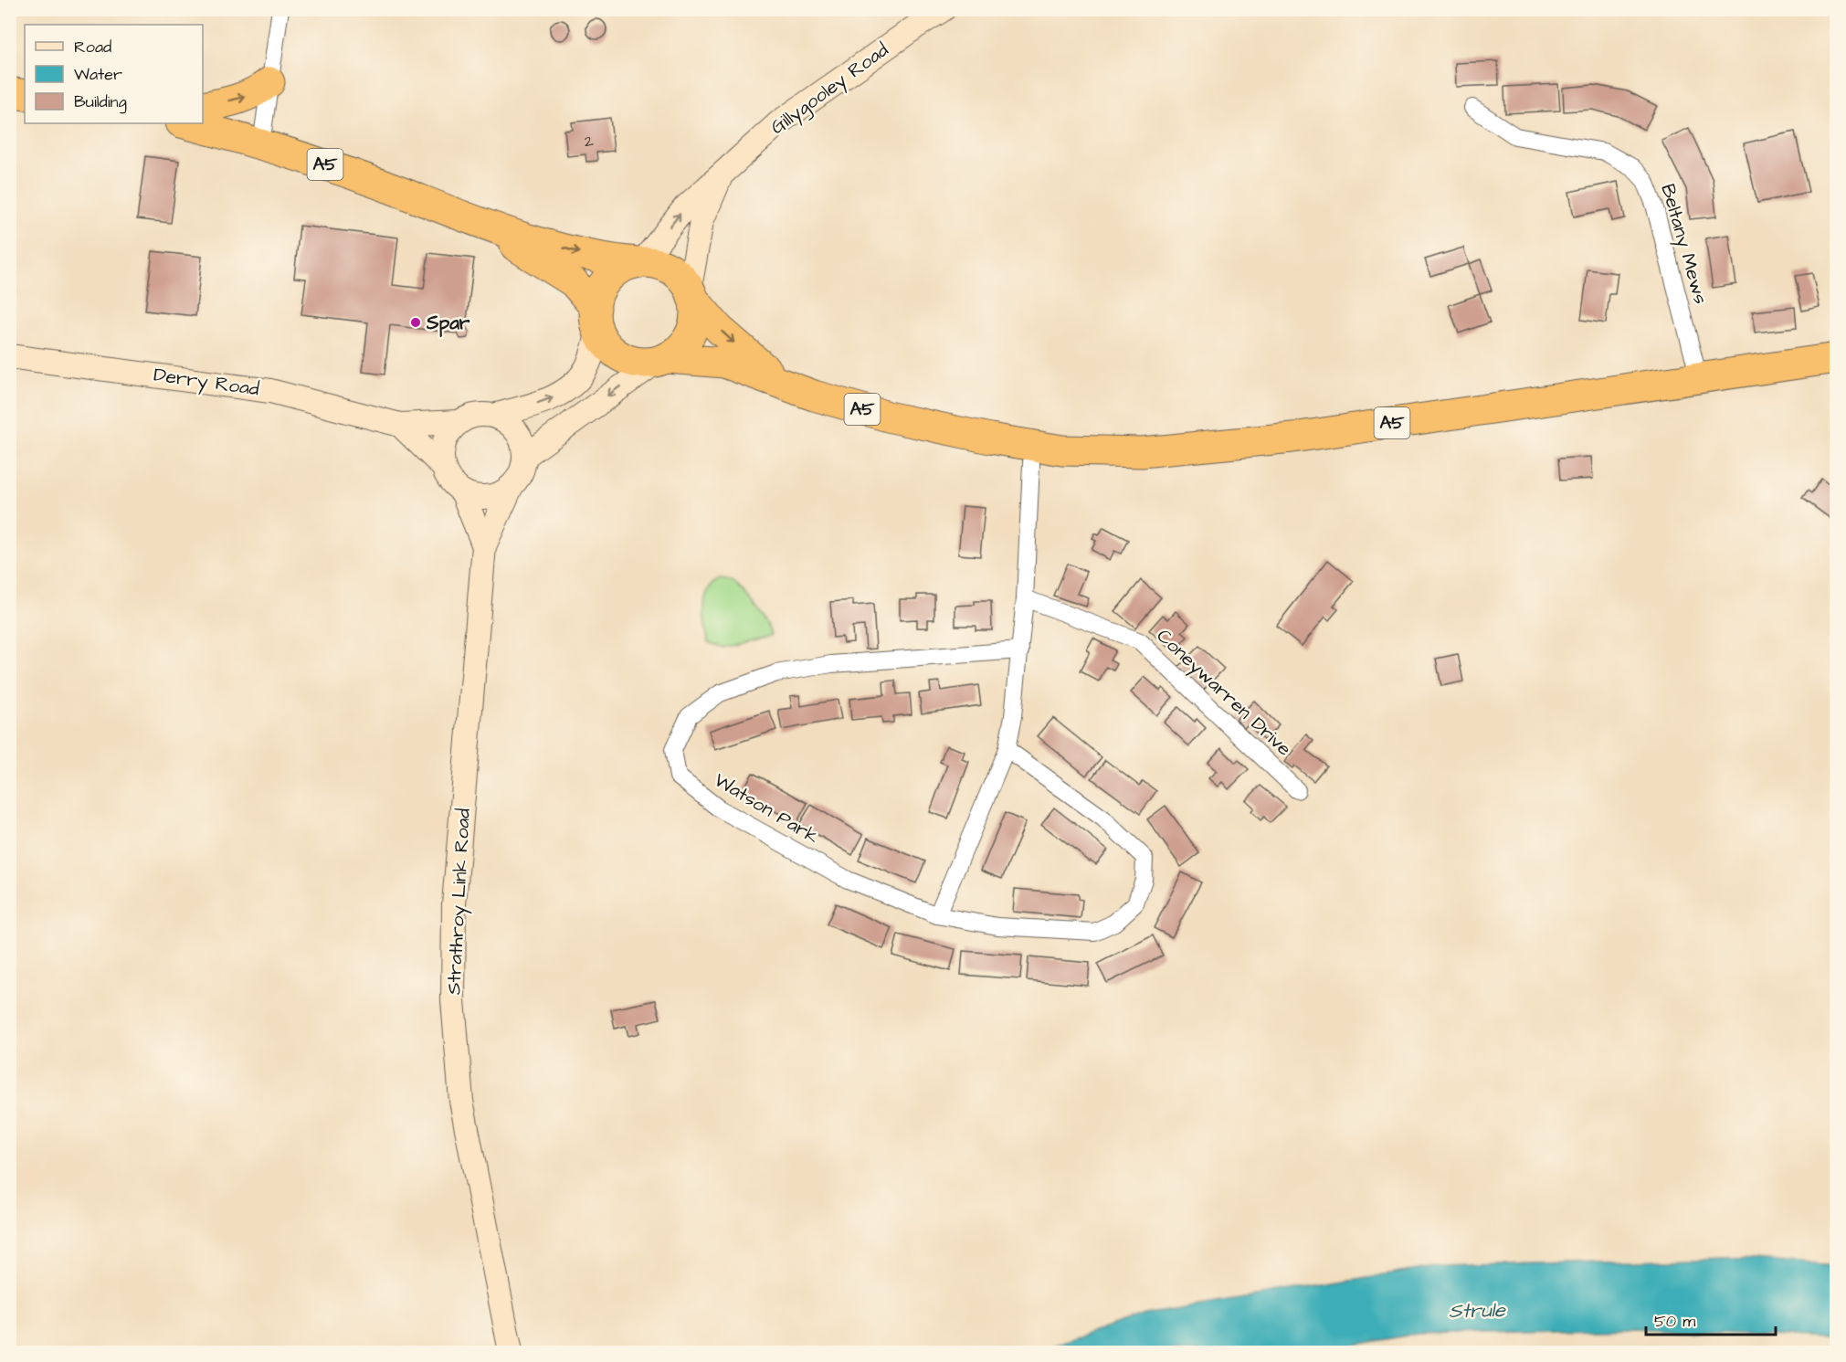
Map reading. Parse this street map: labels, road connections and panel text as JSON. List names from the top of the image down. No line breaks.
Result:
{"streets":{"highway":["A5"],"main road":["Gillygooley Road","Derry Road","Strathroy Link Road"],"street":["Beltany Mews","Coneywarren Drive","Watson Park"]},"crossings":[["Gillygooley Road","A5"],["A5","Beltany Mews"],["Derry Road","Strathroy Link Road"]],"water":["Strule"],"places":["Spar"],"house_numbers":["2"],"legend":["Road","Water","Building"],"scale_bar":"50 m"}
